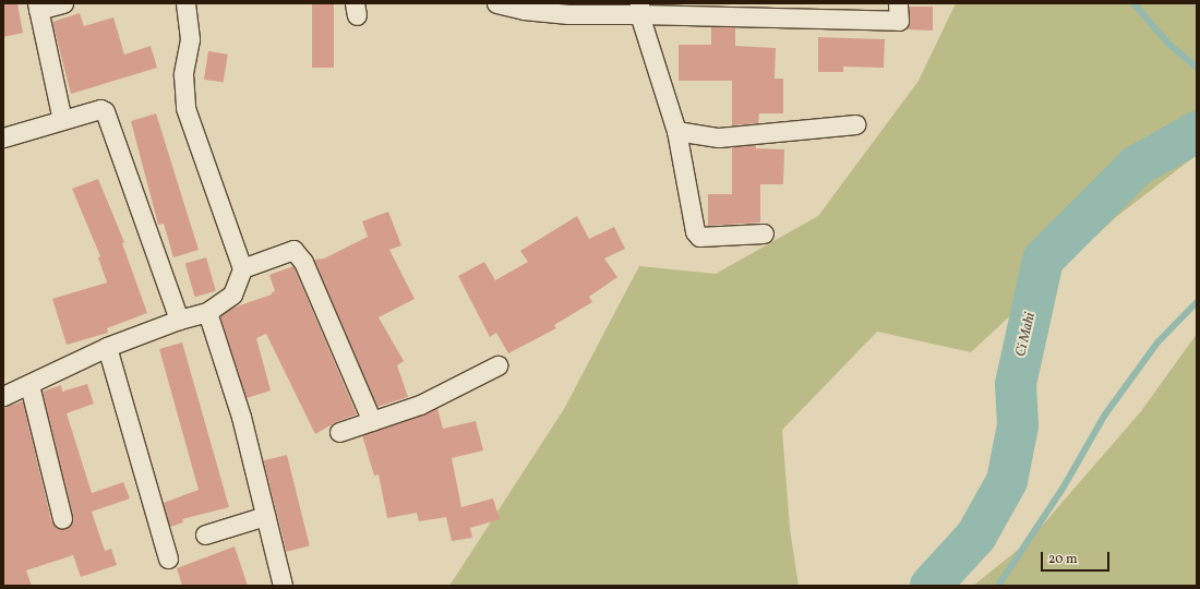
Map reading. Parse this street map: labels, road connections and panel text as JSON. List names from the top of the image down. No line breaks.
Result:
{"water":["Ci Mahi"],"scale_bar":"20 m"}
